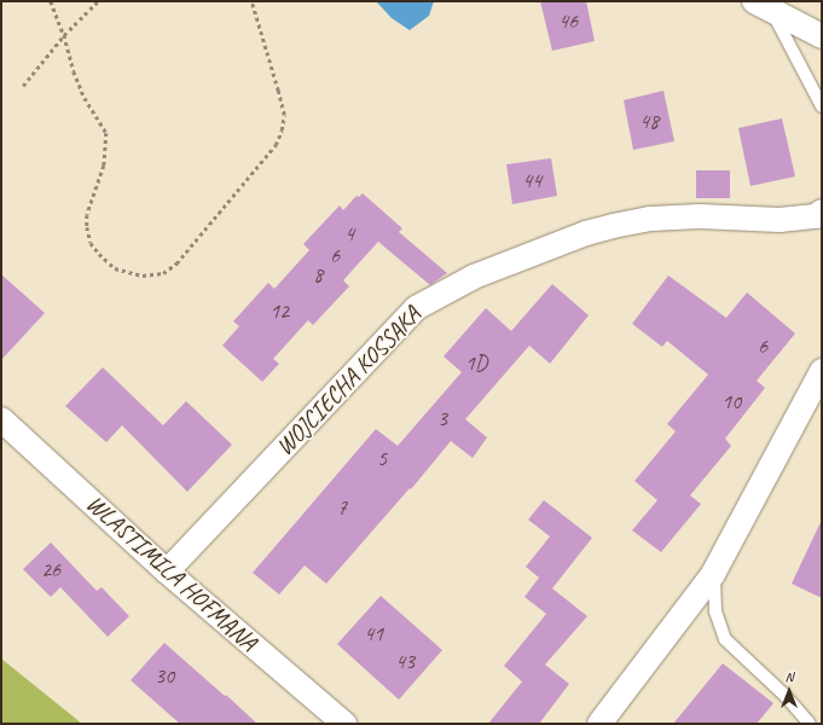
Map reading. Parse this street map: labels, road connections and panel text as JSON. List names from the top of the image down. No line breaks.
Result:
{"streets":{"street":["WOJCIECHA KOSSAKA","WLASTIMILA HOFMANA"]},"crossings":[["WOJCIECHA KOSSAKA","WLASTIMILA HOFMANA"]],"house_numbers":["46","48","44","4","6","8","12","6","1D","10","3","5","7","26","41","43","30"],"north":"top"}
